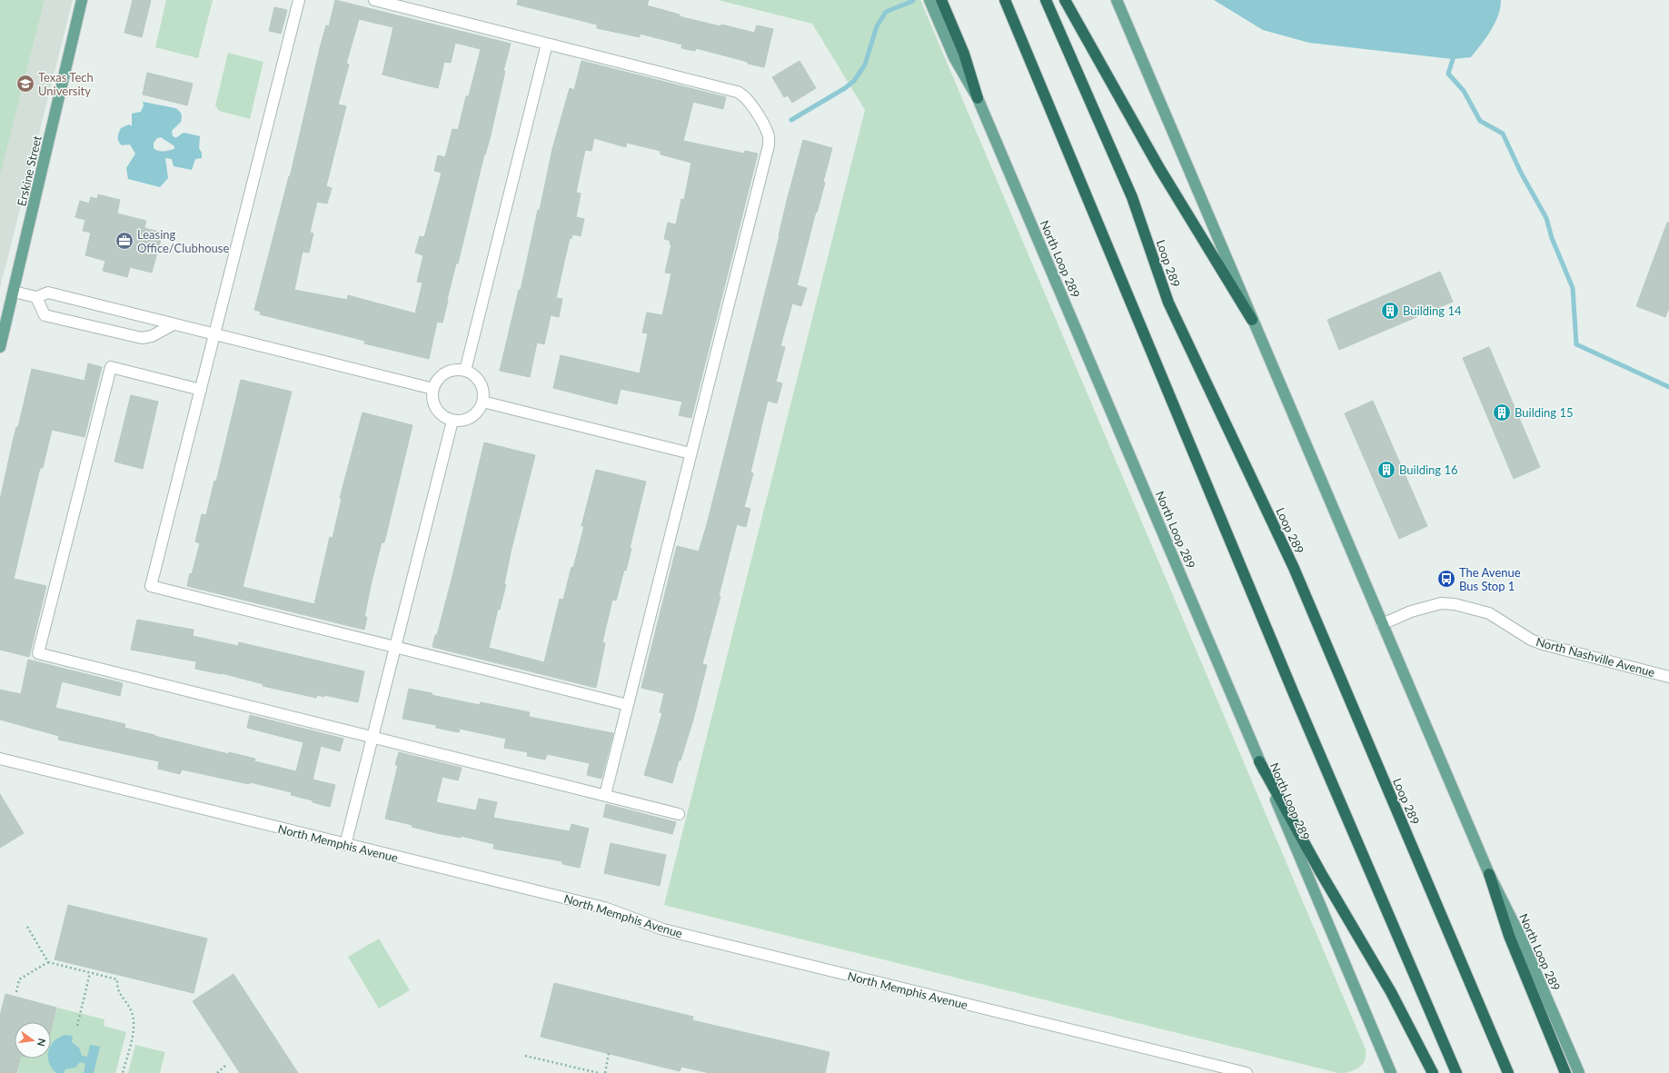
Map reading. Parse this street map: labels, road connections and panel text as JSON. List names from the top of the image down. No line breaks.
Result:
{"streets":{"highway":["Loop 289"],"main road":["Erskine Street","North Loop 289"],"street":["North Nashville Avenue","North Memphis Avenue"]},"crossings":[["North Loop 289","North Nashville Avenue"]],"places":{"school or university":["Texas Tech University"],"office":["Leasing Office/Clubhouse"],"building":["Building 14","Building 15","Building 16"],"bus stop":["The Avenue Bus Stop 1"]},"north":"right"}
